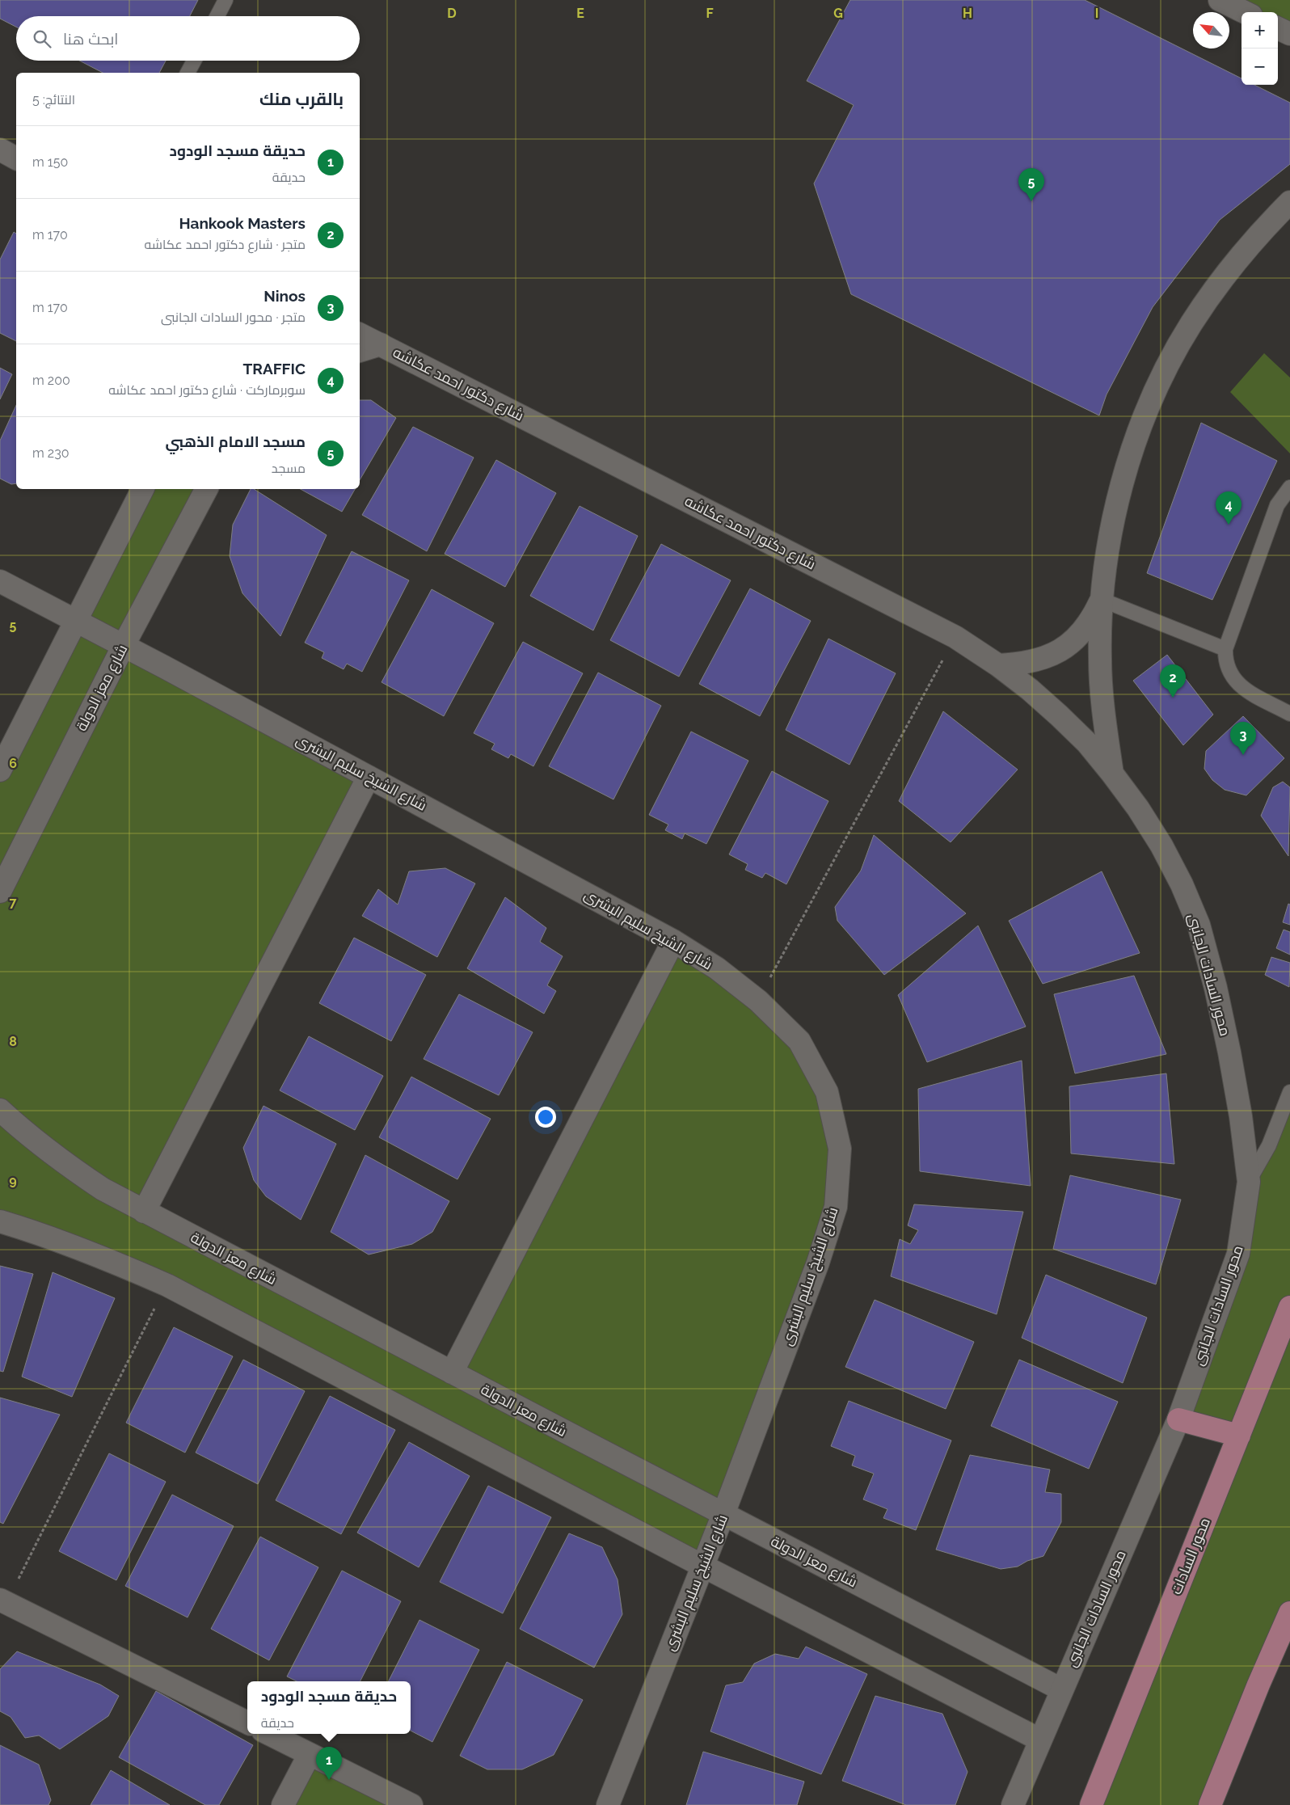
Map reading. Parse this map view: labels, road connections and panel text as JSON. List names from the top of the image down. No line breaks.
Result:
{"streets":{"main road":["محور السادات"],"street":["شارع دكتور احمد عكاشه","شارع معز الدولة","شارع الشيخ سليم البشرى","محور السادات الجانبى"]},"crossings":[["شارع دكتور احمد عكاشه","محور السادات الجانبى"],["شارع معز الدولة","شارع الشيخ سليم البشرى"],["شارع معز الدولة","محور السادات الجانبى"]],"north":"top left","page":{"map_buttons":["+","−"],"search":"ابحث هنا","heading":["بالقرب منك","النتائج: 5"],"list":[{"mark":"1","name":"حديقة مسجد الودود","note":"حديقة","value":"150 m"},{"mark":"2","name":"Hankook Masters","note":"متجر · شارع دكتور احمد عكاشه","value":"170 m"},{"mark":"3","name":"Ninos","note":"متجر · محور السادات الجانبى","value":"170 m"},{"mark":"4","name":"TRAFFIC","note":"سوبرماركت · شارع دكتور احمد عكاشه","value":"200 m"},{"mark":"5","name":"مسجد الامام الذهبي","note":"مسجد","value":"230 m"}],"pins":["5","4","2","3","1"],"popup":["حديقة مسجد الودود","حديقة"]},"grid":{"columns":["D","E","F","G","H","I"],"rows":["5","6","7","8","9"]}}
